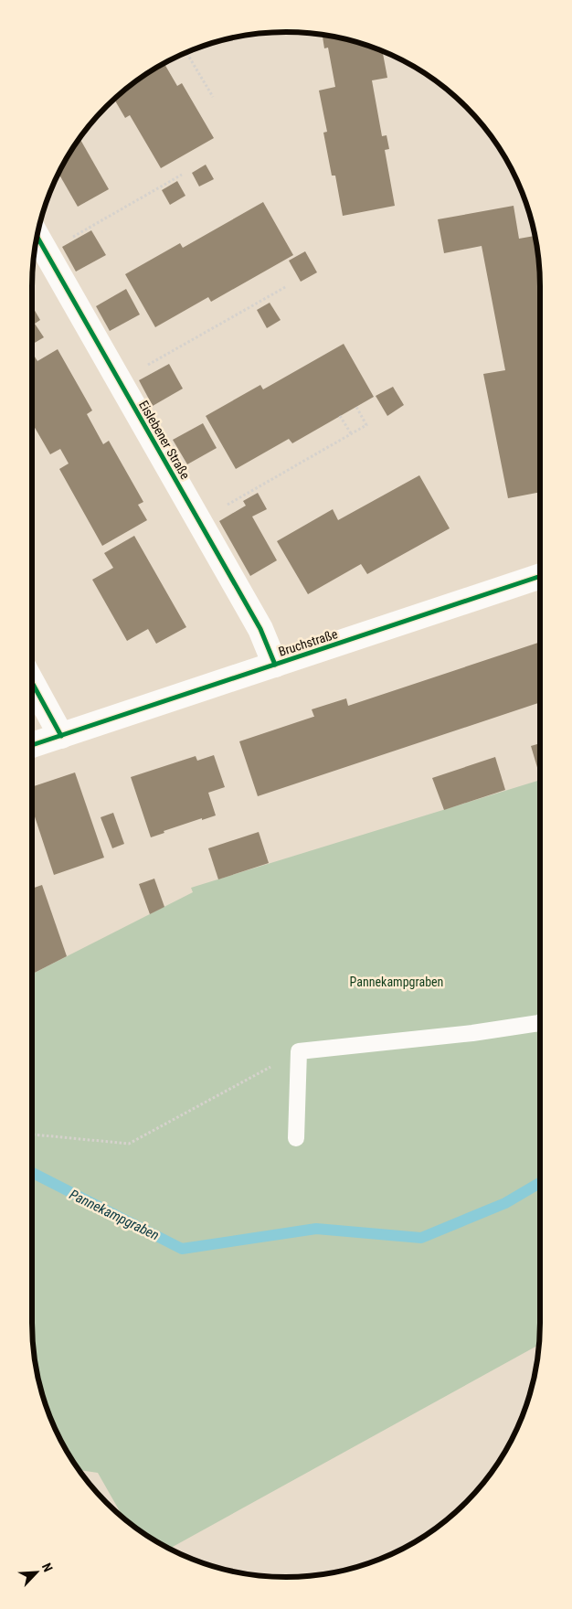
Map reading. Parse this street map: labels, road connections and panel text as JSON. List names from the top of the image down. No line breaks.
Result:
{"streets":{"street":["Eislebener Straße","Bruchstraße"]},"crossings":[["Eislebener Straße","Bruchstraße"]],"water":["Pannekampgraben"],"parks":["Pannekampgraben"],"north":"top right"}
